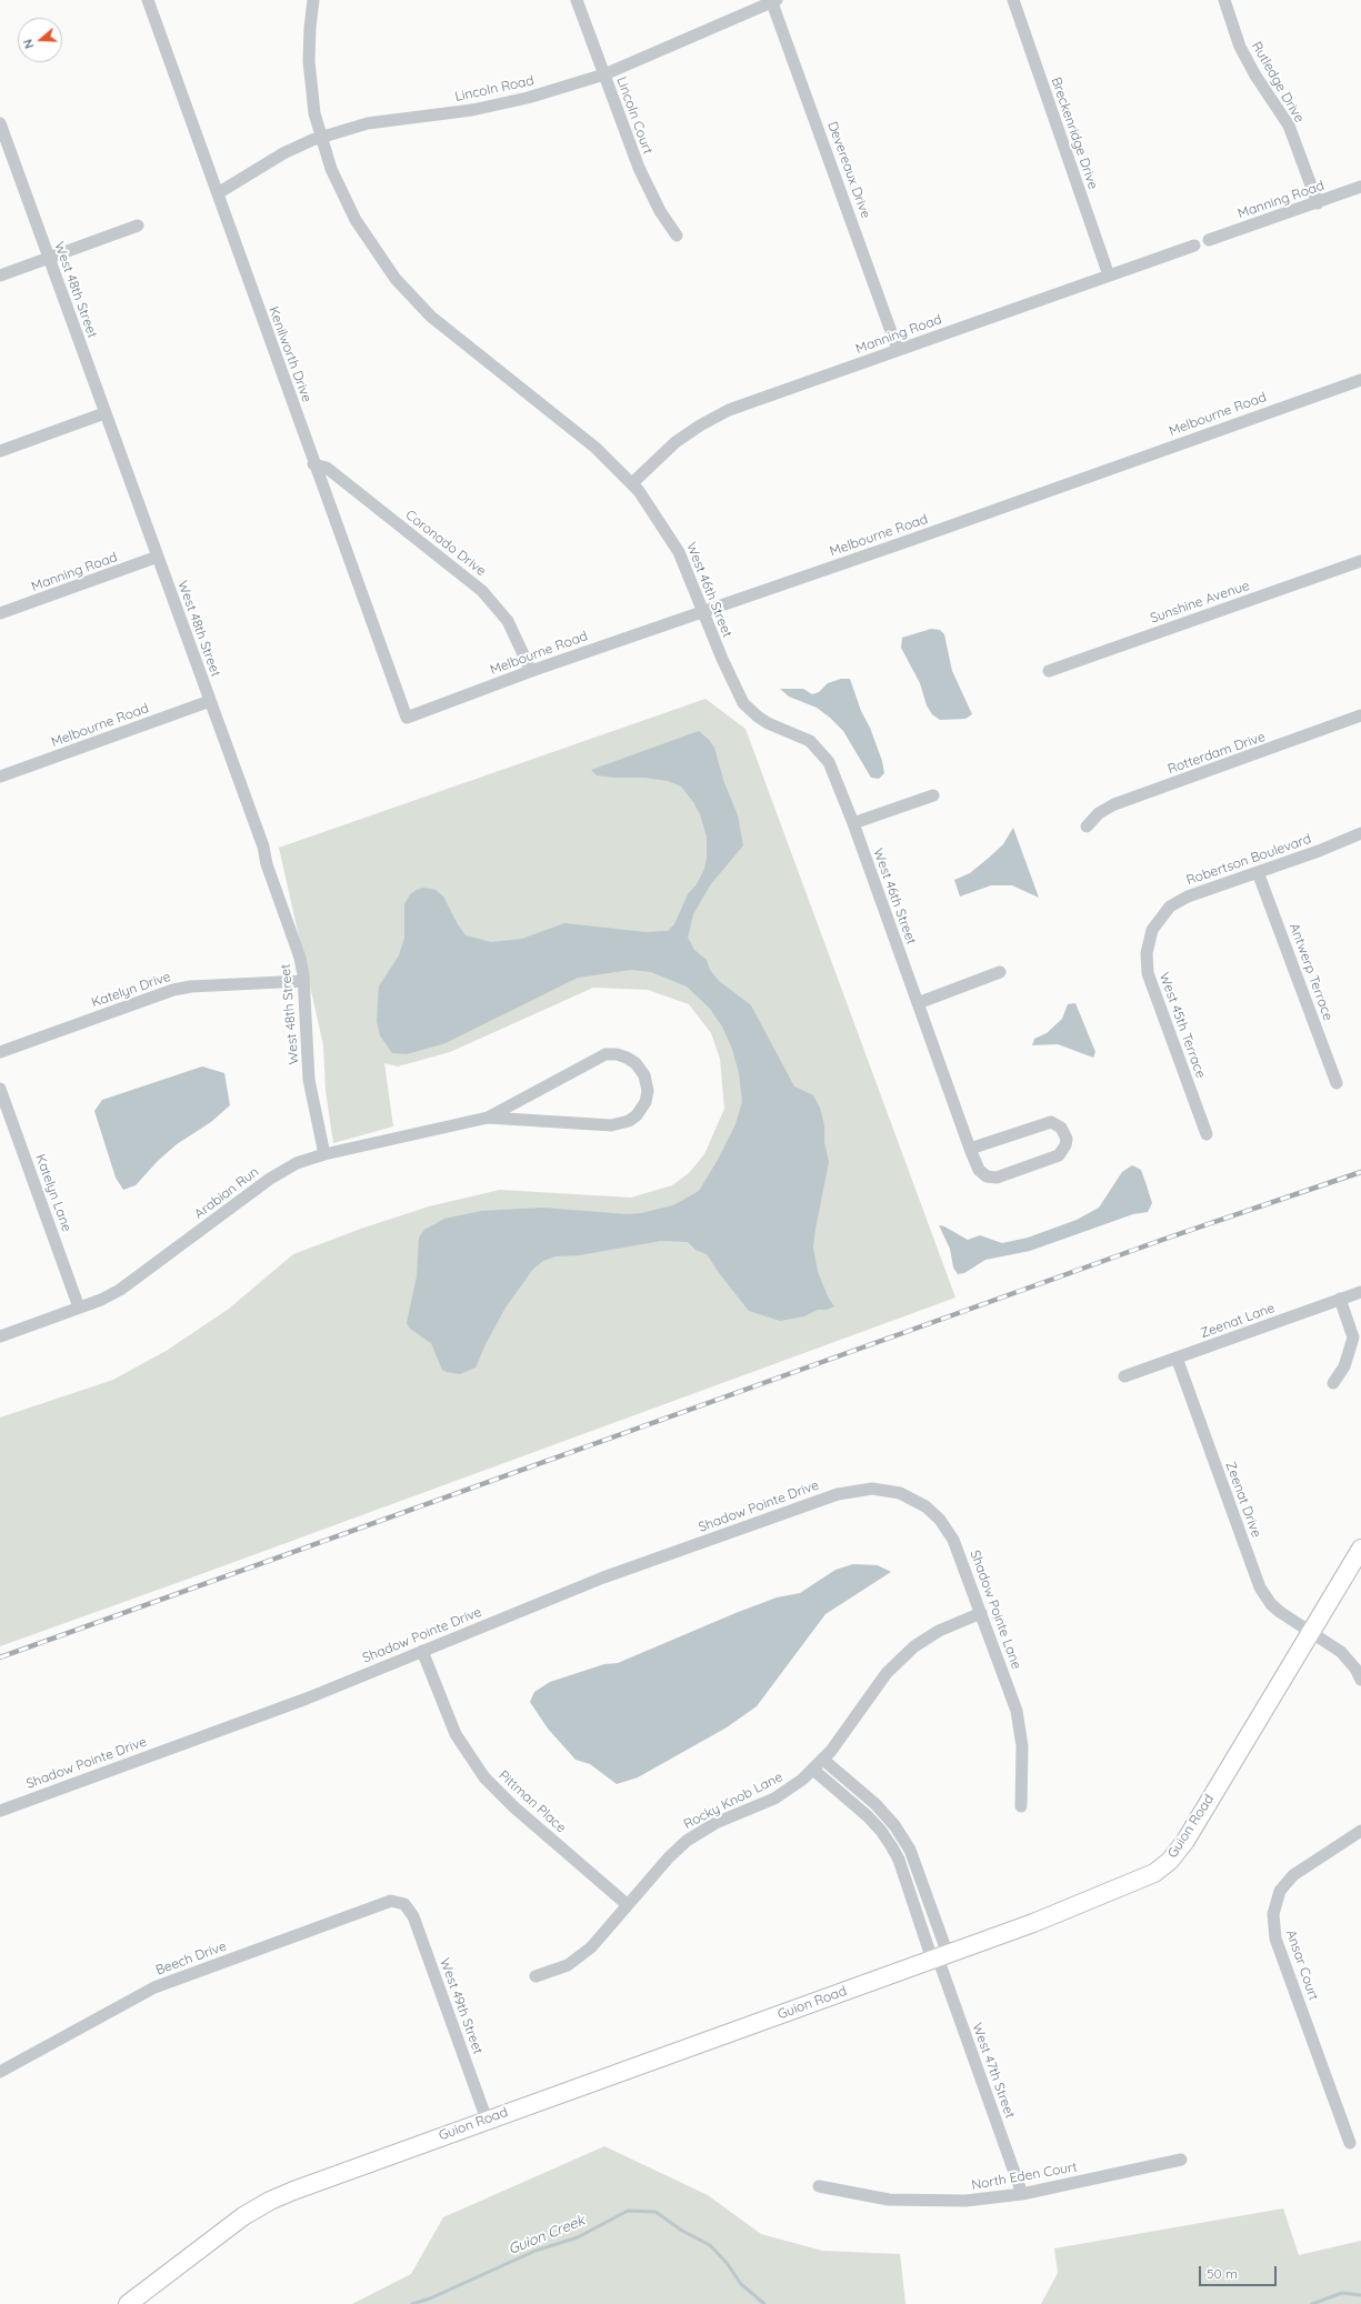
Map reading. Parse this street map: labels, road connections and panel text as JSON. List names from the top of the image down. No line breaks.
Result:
{"streets":{"street":["Rutledge Drive","Lincoln Road","Lincoln Court","Breckenridge Drive","Devereaux Drive","Manning Road","West 48th Street","Kenilworth Drive","Melbourne Road","Coronado Drive","West 46th Street","Sunshine Avenue","Rotterdam Drive","Robertson Boulevard","Antwerp Terrace","Katelyn Drive","West 45th Terrace","Katelyn Lane","Arabian Run","Zeenat Lane","Zeenat Drive","Shadow Pointe Drive","Shadow Pointe Lane","Rocky Knob Lane","Pittman Place","Guion Road","Beech Drive","Ansar Court","West 49th Street","West 47th Street","North Eden Court"]},"crossings":[["Rutledge Drive","Manning Road"],["Lincoln Road","Lincoln Court"],["Lincoln Road","Devereaux Drive"],["Lincoln Road","Kenilworth Drive"],["Lincoln Road","West 46th Street"],["Breckenridge Drive","Manning Road"],["Devereaux Drive","Manning Road"],["Manning Road","West 48th Street"],["Manning Road","West 46th Street"],["West 48th Street","Melbourne Road"],["West 48th Street","Katelyn Drive"],["West 48th Street","Arabian Run"],["Kenilworth Drive","Melbourne Road"],["Kenilworth Drive","Coronado Drive"],["Melbourne Road","Coronado Drive"],["Melbourne Road","West 46th Street"],["Robertson Boulevard","Antwerp Terrace"],["Robertson Boulevard","West 45th Terrace"],["Katelyn Lane","Arabian Run"],["Zeenat Lane","Zeenat Drive"],["Zeenat Drive","Guion Road"],["Shadow Pointe Drive","Shadow Pointe Lane"],["Shadow Pointe Drive","Pittman Place"],["Shadow Pointe Lane","Rocky Knob Lane"],["Rocky Knob Lane","Pittman Place"],["Rocky Knob Lane","West 47th Street"],["Guion Road","West 49th Street"],["Guion Road","West 47th Street"],["Beech Drive","West 49th Street"],["West 47th Street","North Eden Court"]],"water":["Guion Creek"],"scale_bar":"50 m","north":"left"}
